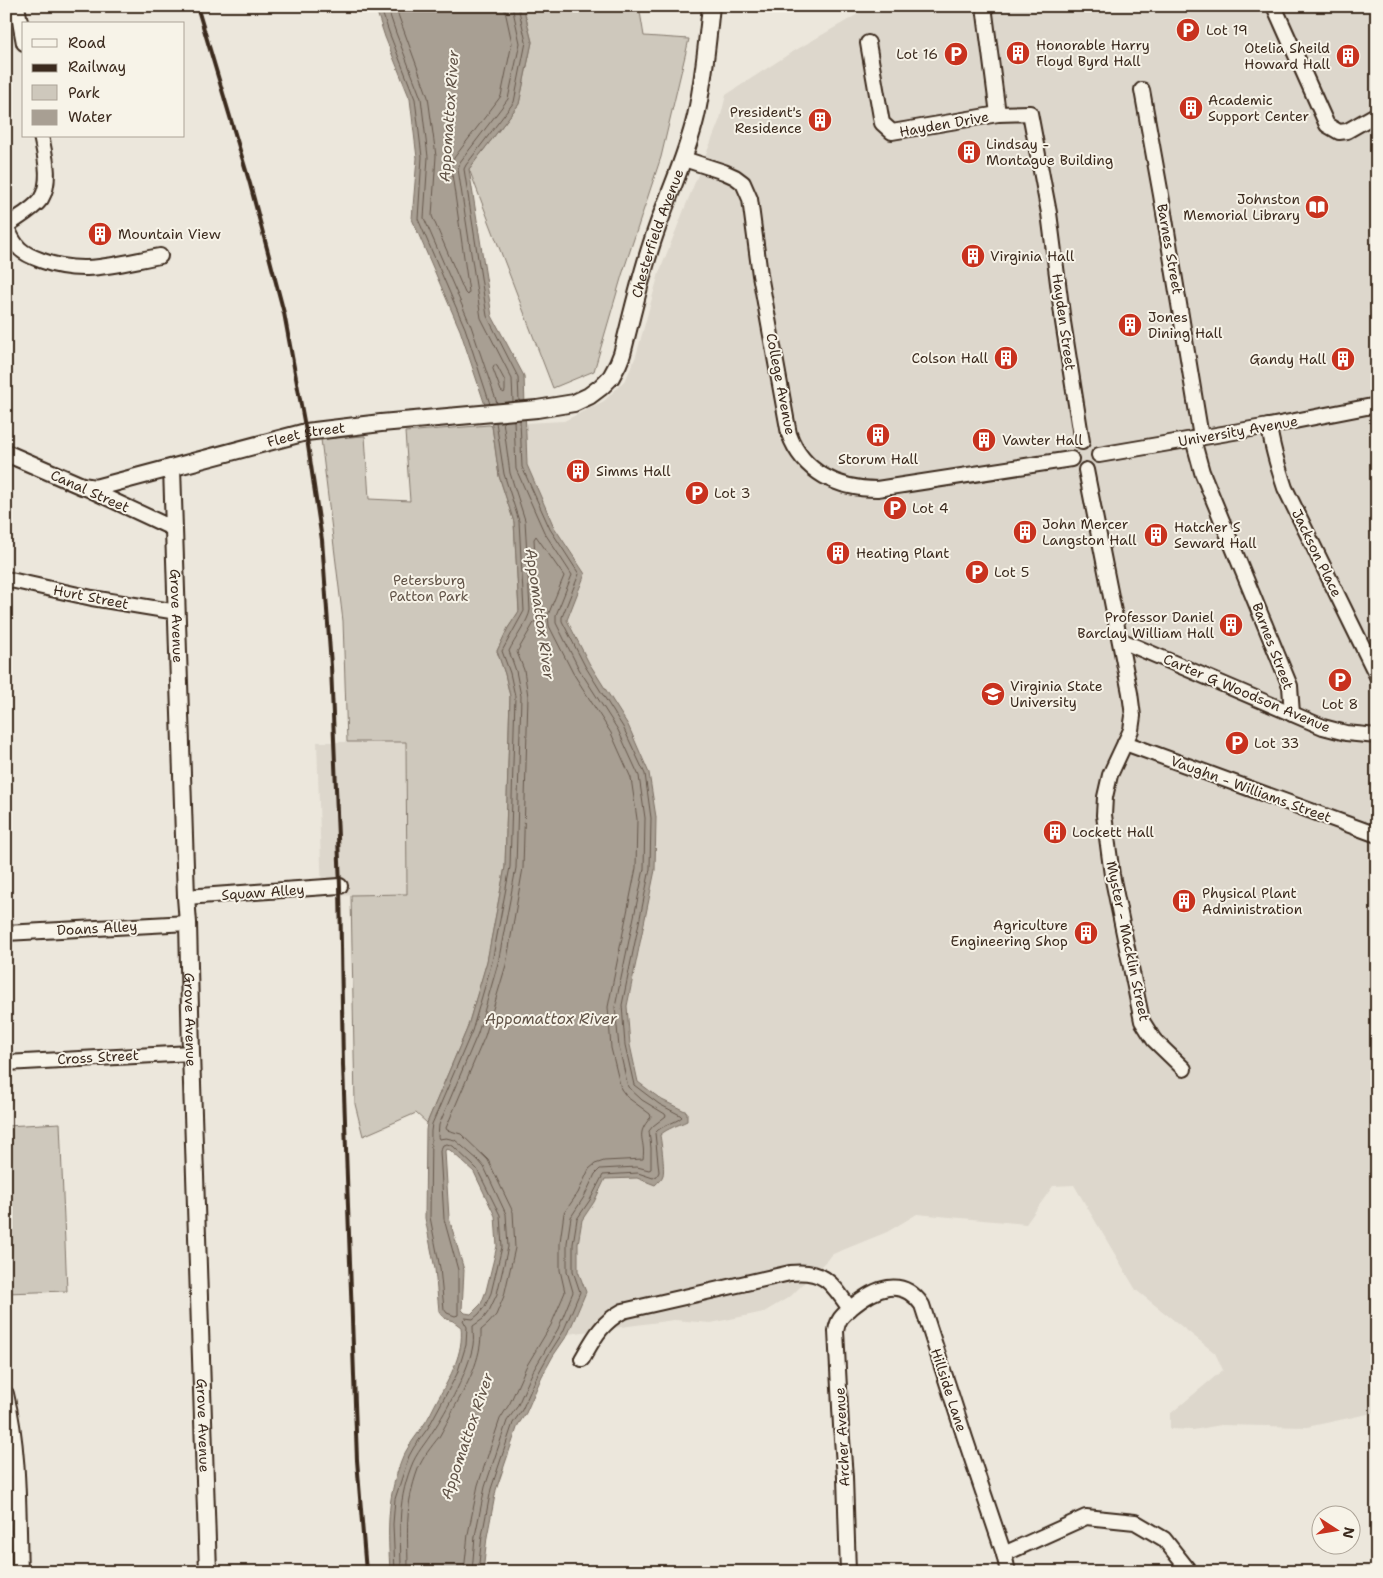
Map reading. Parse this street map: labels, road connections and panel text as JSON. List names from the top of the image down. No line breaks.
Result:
{"streets":{"main road":["Chesterfield Avenue","Fleet Street","Canal Street","Grove Avenue"],"street":["Hayden Drive","Barnes Street","Hayden Street","College Avenue","University Avenue","Jackson Place","Hurt Street","Carter G Woodson Avenue","Vaughn - Williams Street","Squaw Alley","Doans Alley","Myster - Macklin Street","Cross Street","Hillside Lane","Archer Avenue"]},"crossings":[["Hayden Drive","Hayden Street"],["Chesterfield Avenue","College Avenue"],["Chesterfield Avenue","Fleet Street"],["Barnes Street","University Avenue"],["Barnes Street","Carter G Woodson Avenue"],["Hayden Street","College Avenue"],["Hayden Street","University Avenue"],["College Avenue","University Avenue"],["University Avenue","Jackson Place"],["Fleet Street","Canal Street"],["Fleet Street","Grove Avenue"],["Canal Street","Grove Avenue"],["Hurt Street","Grove Avenue"],["Grove Avenue","Squaw Alley"],["Grove Avenue","Doans Alley"],["Grove Avenue","Cross Street"],["Vaughn - Williams Street","Myster - Macklin Street"],["Hillside Lane","Archer Avenue"]],"water":["Appomattox River"],"parks":["Petersburg Patton Park"],"places":{"parking":["Lot 19","Lot 16","Lot 3","Lot 4","Lot 5","Lot 8","Lot 33"],"building":["Honorable Harry Floyd Byrd Hall","Otelia Sheild Howard Hall","Academic Support Center","President's Residence","Lindsay - Montague Building","Mountain View","Virginia Hall","Jones Dining Hall","Colson Hall","Gandy Hall","Storum Hall","Vawter Hall","Simms Hall","John Mercer Langston Hall","Hatcher S Seward Hall","Heating Plant","Professor Daniel Barclay William Hall","Lockett Hall","Physical Plant Administration","Agriculture Engineering Shop"],"library":["Johnston Memorial Library"],"school or university":["Virginia State University"]},"legend":["Road","Railway","Park","Water"],"north":"right"}
